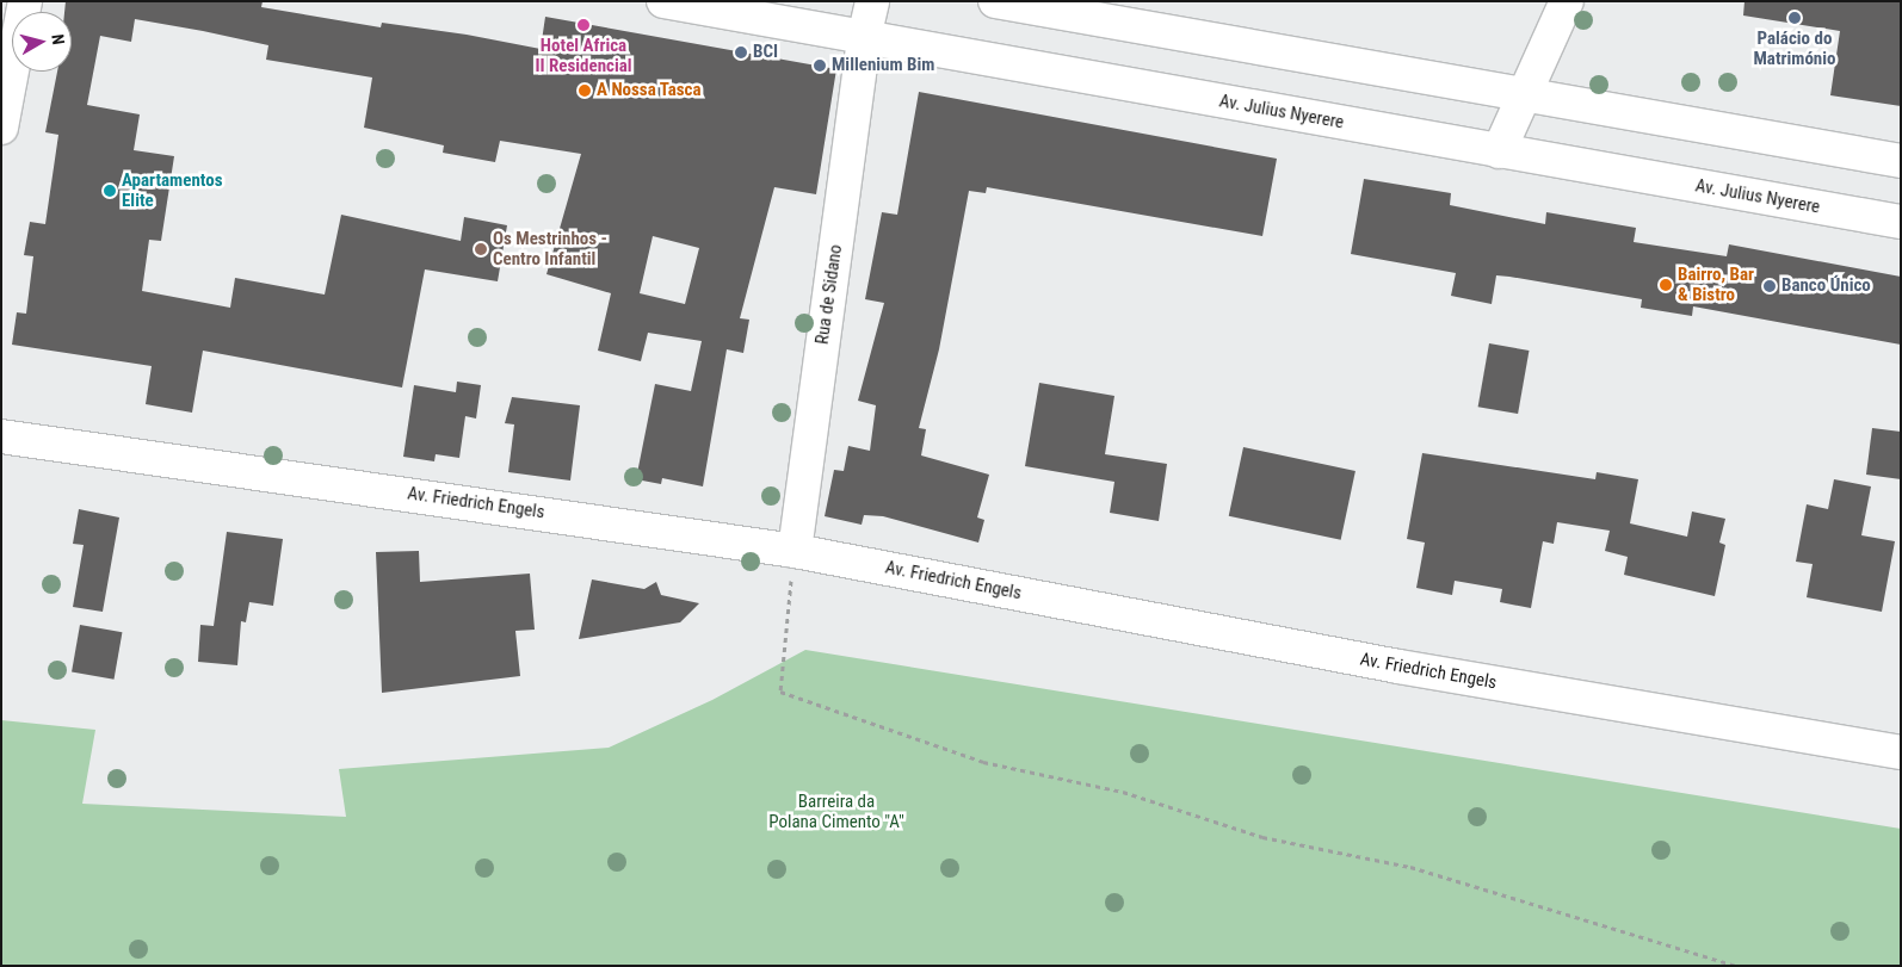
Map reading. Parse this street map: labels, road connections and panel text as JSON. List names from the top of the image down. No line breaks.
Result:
{"streets":{"street":["Av. Julius Nyerere","Rua de Sidano","Av. Friedrich Engels"]},"crossings":[["Av. Julius Nyerere","Rua de Sidano"],["Rua de Sidano","Av. Friedrich Engels"]],"parks":["Barreira da Polana Cimento \"A\""],"places":["Palácio do Matrimónio","Hotel Africa II Residencial","BCI","Millenium Bim","A Nossa Tasca","Apartamentos Elite","Os Mestrinhos - Centro Infantil","Bairro, Bar & Bistro","Banco Único"],"north":"right"}
